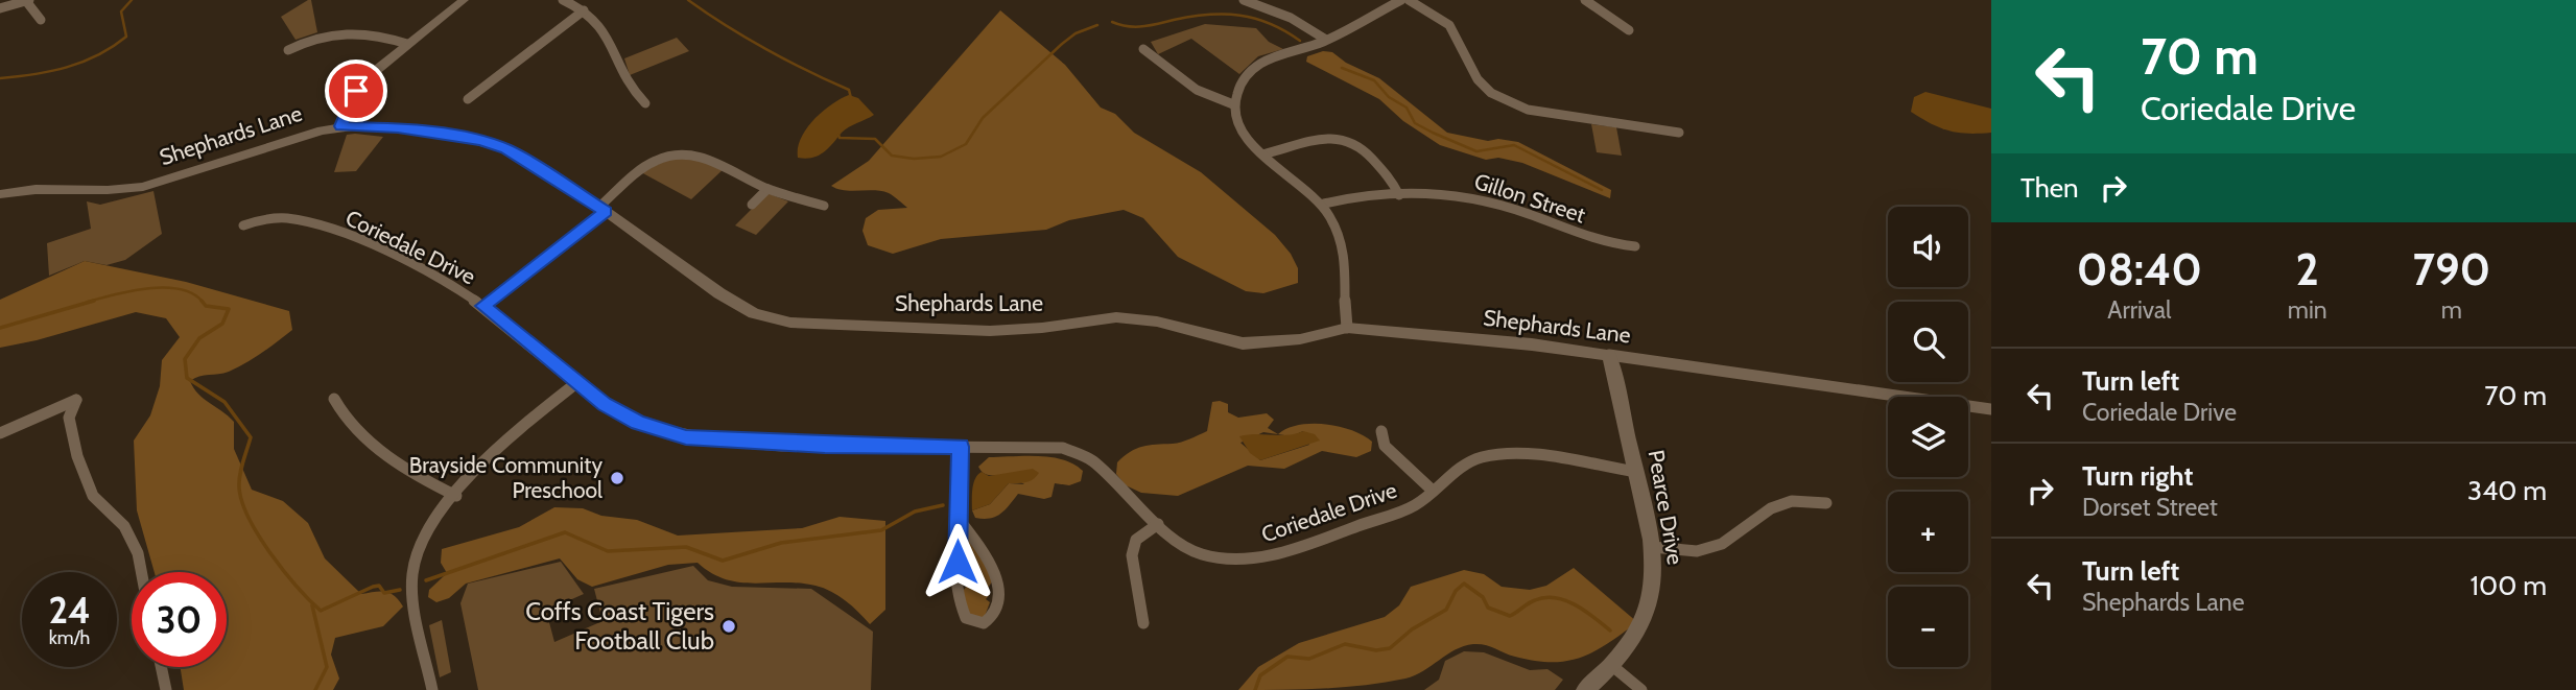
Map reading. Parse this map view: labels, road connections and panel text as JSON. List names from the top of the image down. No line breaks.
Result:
{"streets":{"street":["Shephards Lane","Gillon Street","Coriedale Drive","Pearce Drive"]},"crossings":[["Shephards Lane","Pearce Drive"],["Coriedale Drive","Pearce Drive"]],"places":["Brayside Community Preschool","Coffs Coast Tigers Football Club"],"page":{"turn":["70 m","Coriedale Drive"],"then":"Then","map_buttons":["+","−"],"eta":["08:40","Arrival","2","min","790","m"],"list":[{"name":"Turn left","note":"Coriedale Drive","value":"70 m"},{"name":"Turn right","note":"Dorset Street","value":"340 m"},{"name":"Turn left","note":"Shephards Lane","value":"100 m"}],"speed":"24 km/h","limit":"30"}}
